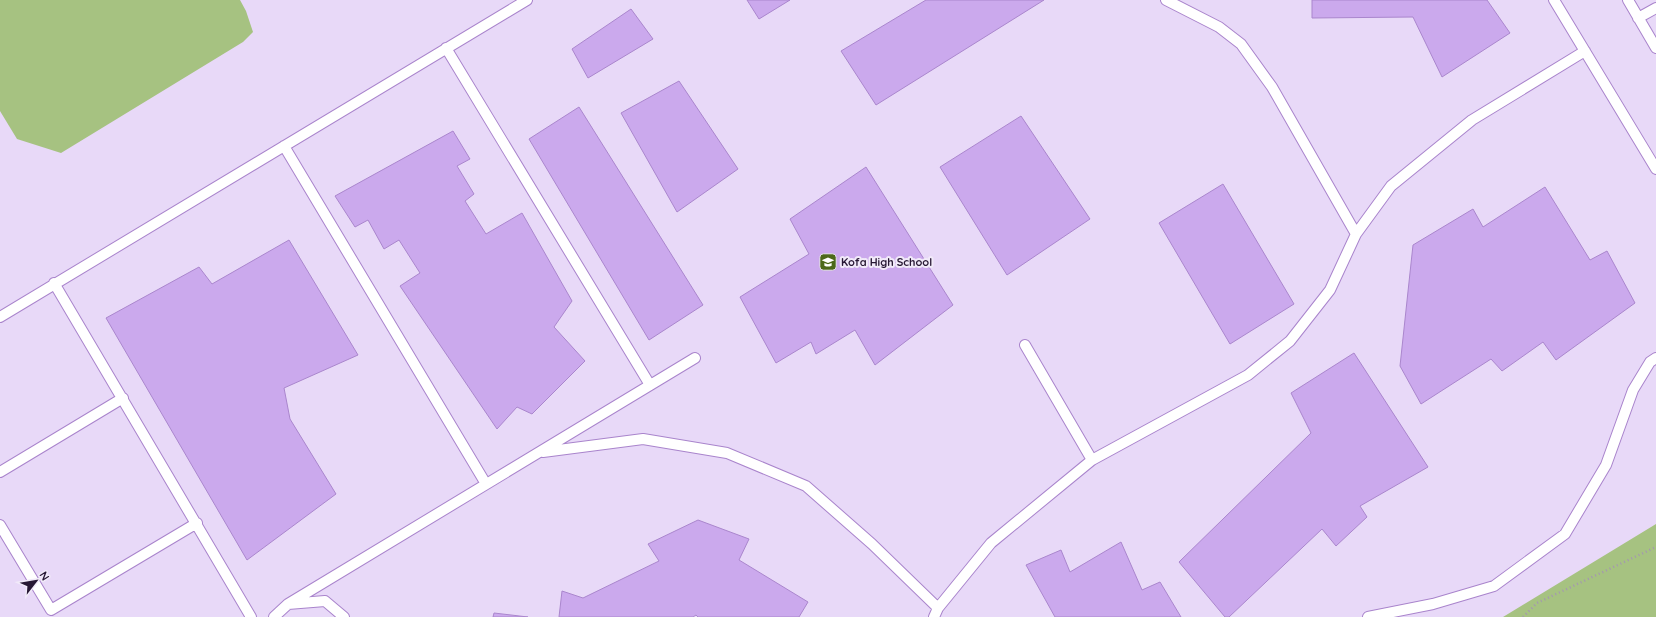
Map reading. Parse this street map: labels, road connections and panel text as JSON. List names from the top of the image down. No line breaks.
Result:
{"places":{"school or university":["Kofa High School"]},"north":"top right"}
